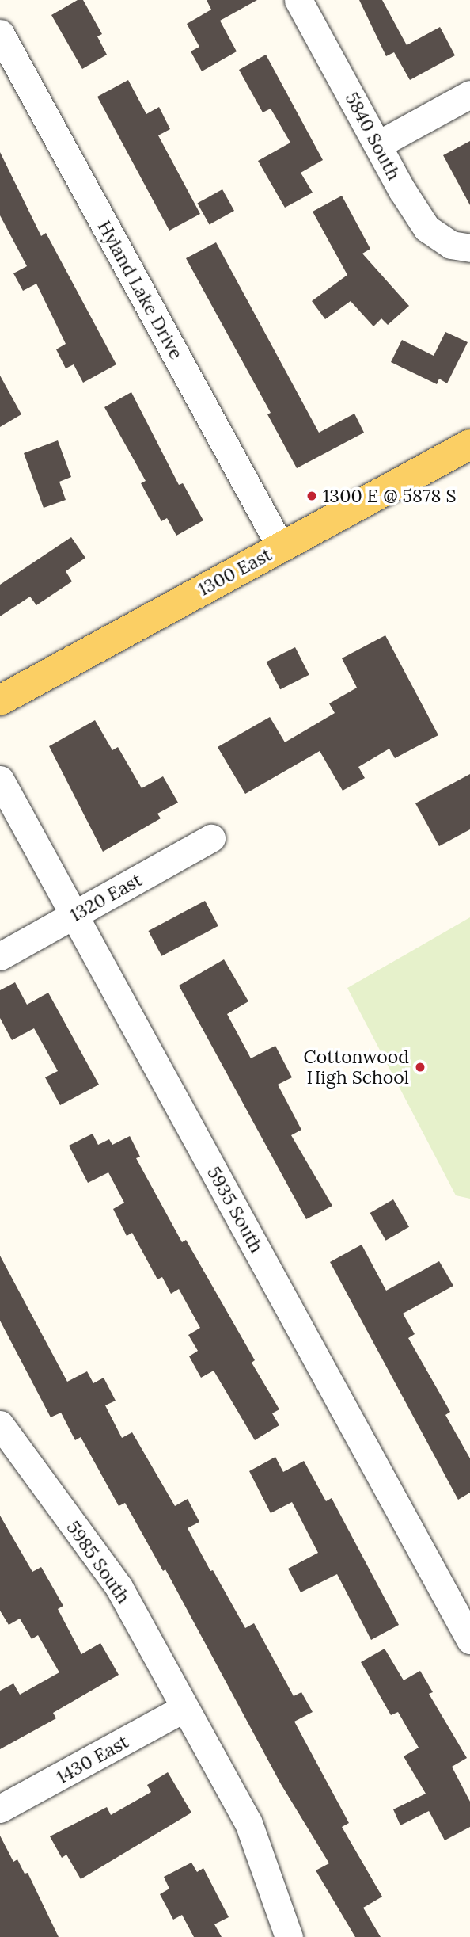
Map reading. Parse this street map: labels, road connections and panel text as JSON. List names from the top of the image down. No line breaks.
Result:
{"streets":{"main road":["1300 East"],"street":["5840 South","Hyland Lake Drive","1320 East","5935 South","5985 South","1430 East"]},"crossings":[["Hyland Lake Drive","1300 East"],["1320 East","5935 South"],["5985 South","1430 East"]],"places":["1300 E @ 5878 S","Cottonwood High School"]}
